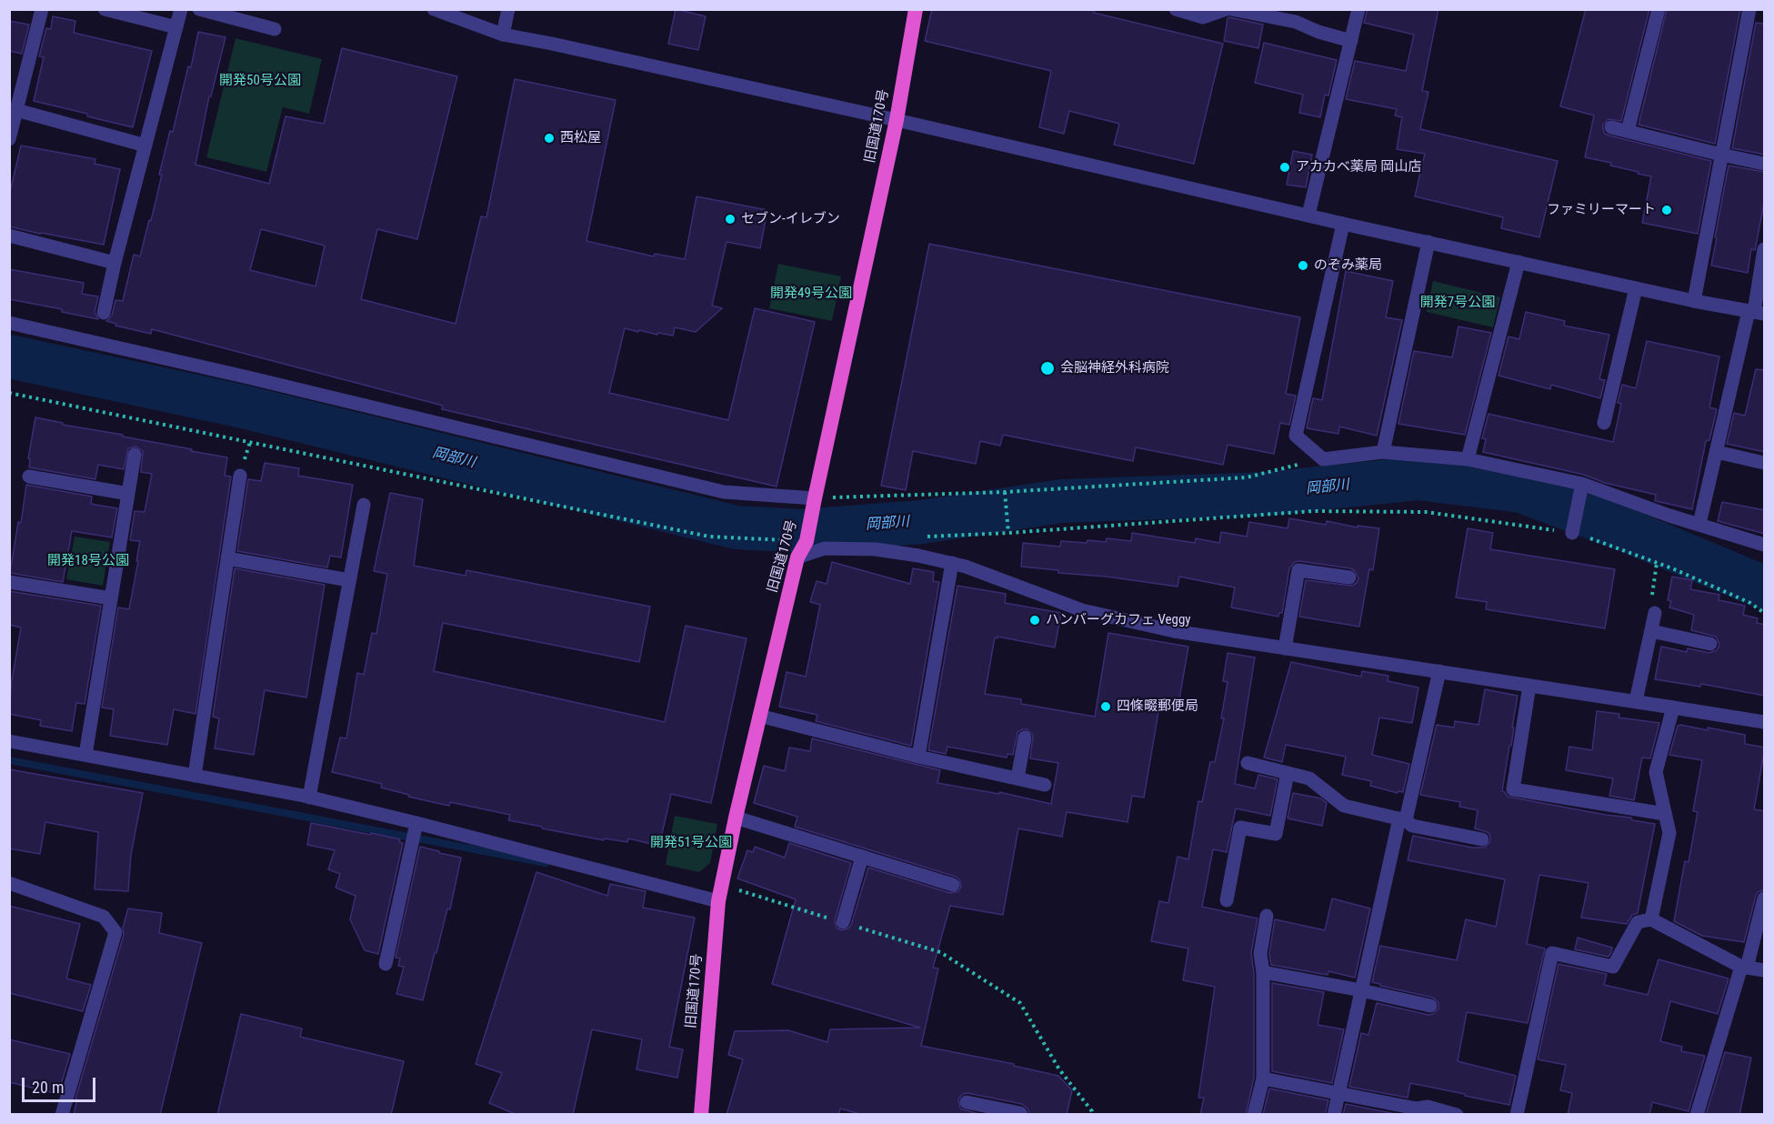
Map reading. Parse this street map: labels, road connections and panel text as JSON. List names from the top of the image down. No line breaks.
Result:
{"streets":{"highway":["旧国道170号"]},"water":["岡部川"],"parks":["開発50号公園","開発49号公園","開発7号公園","開発18号公園","開発51号公園"],"places":["西松屋","アカカベ薬局 岡山店","ファミリーマート","セブン-イレブン","のぞみ薬局","会脳神経外科病院","ハンバーグカフェ Veggy","四條畷郵便局"],"scale_bar":"20 m"}
